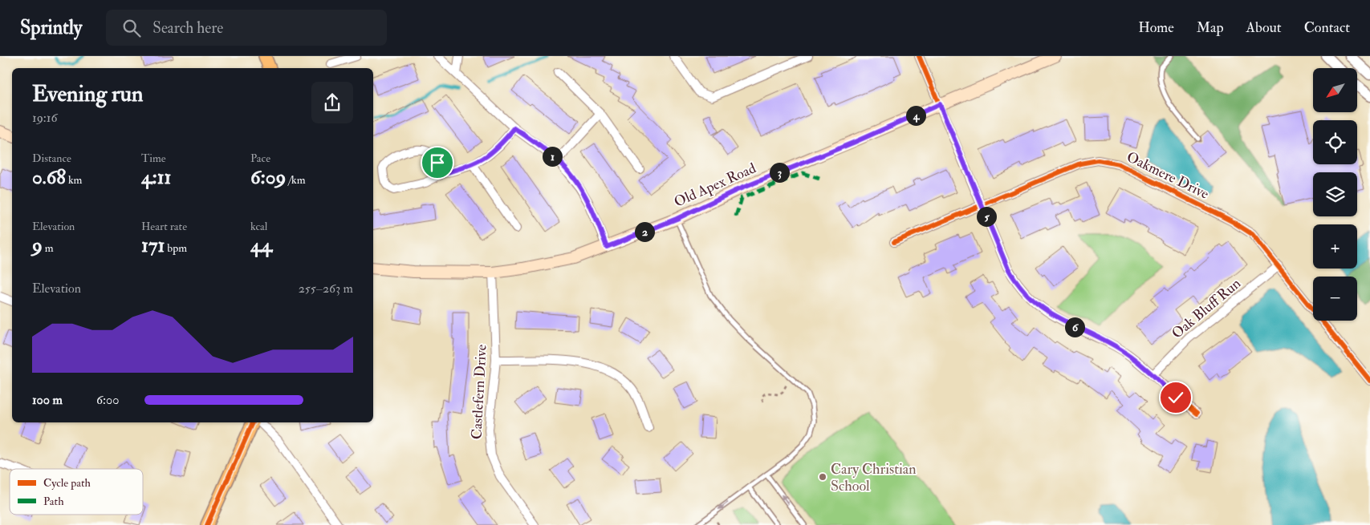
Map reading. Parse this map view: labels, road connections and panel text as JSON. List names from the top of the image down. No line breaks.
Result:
{"streets":{"main road":["Old Apex Road"],"street":["Oakmere Drive","Oak Bluff Run","Castlefern Drive"]},"crossings":[["Oakmere Drive","Oak Bluff Run"],["Old Apex Road","Castlefern Drive"]],"places":["Cary Christian School"],"legend":["Cycle path","Path"],"north":"bottom left","page":{"header":"Sprintly","search":"Search here","nav":["Home","Map","About","Contact"],"map_buttons":["+","−"],"heading":["Evening run","19:16"],"pins":["4","1","3","5","2","6"],"stats":[["Distance","0.68 km"],["Time","4:11"],["Pace","6:09 /km"],["Elevation","9 m"],["Heart rate","171 bpm"],["kcal","44"]],"chart":["Elevation","255–263 m"],"list":[{"name":"100 m","note":"6:00"}]}}
